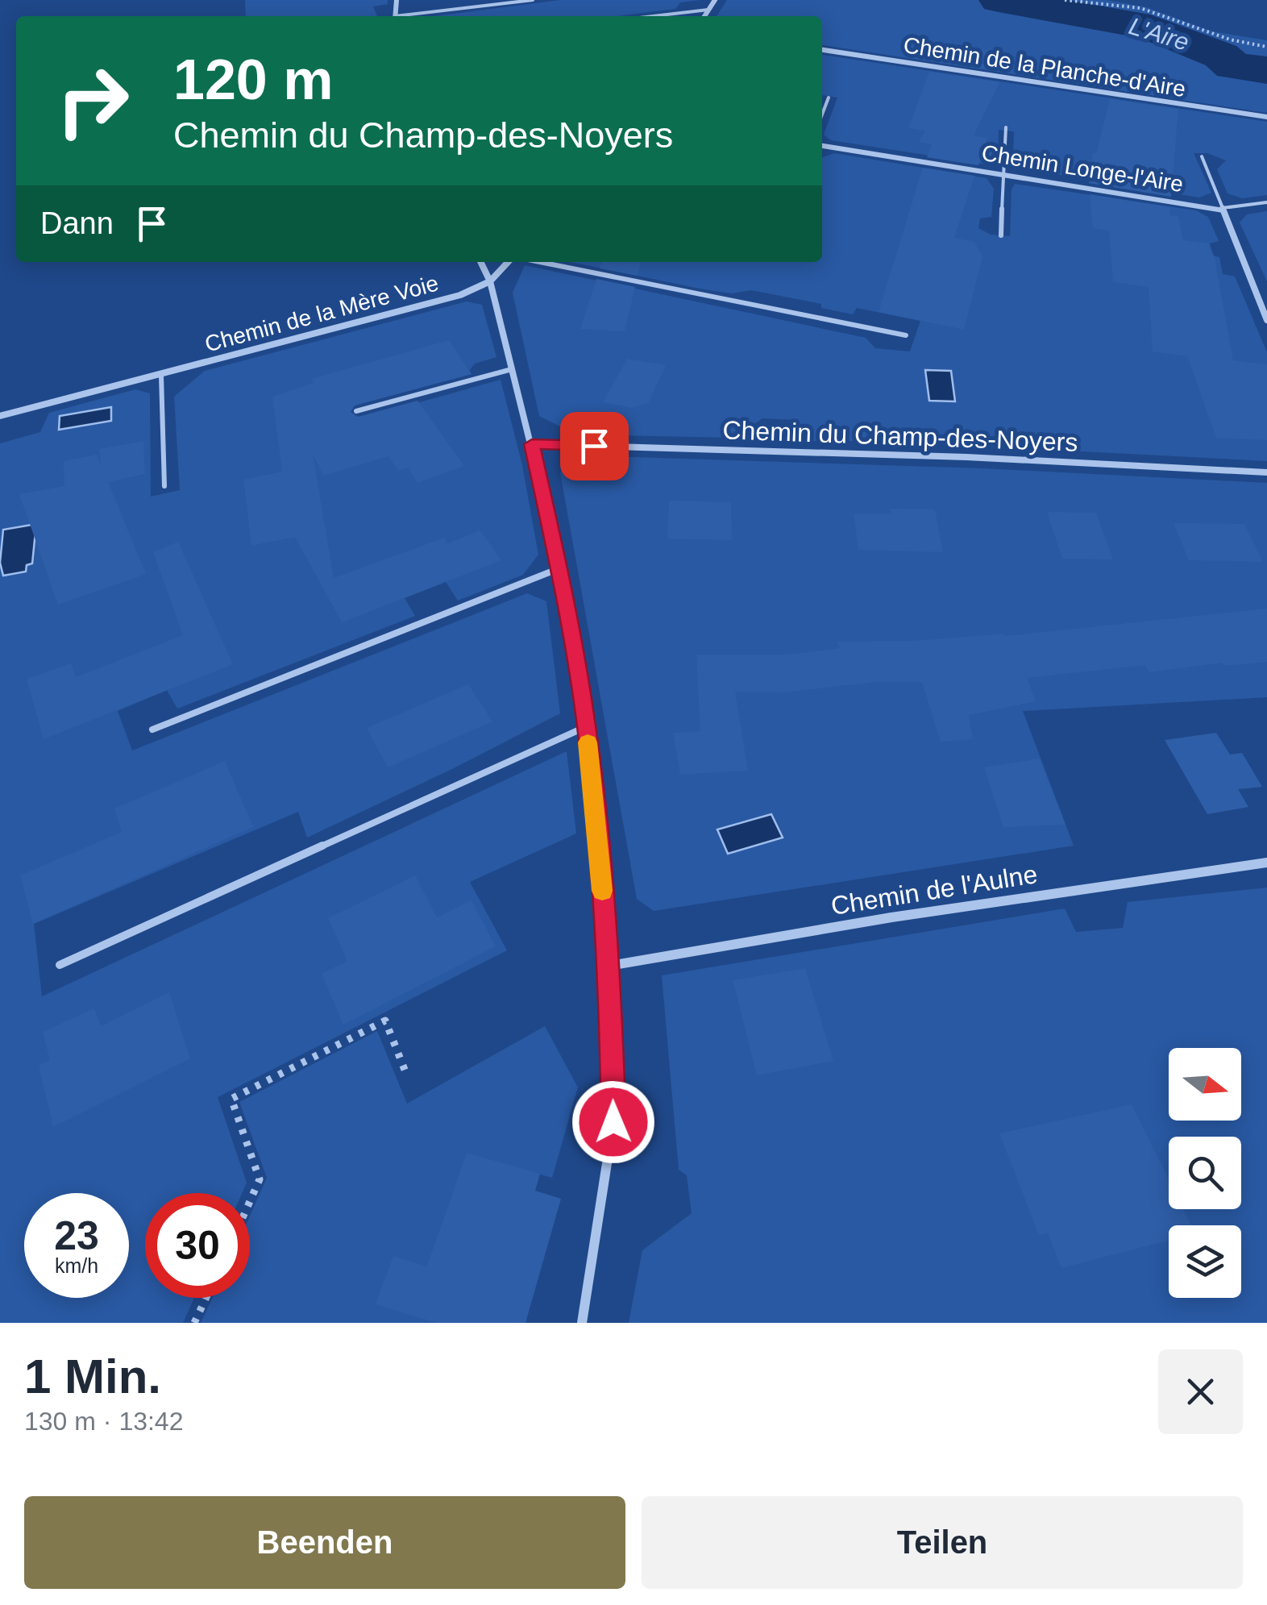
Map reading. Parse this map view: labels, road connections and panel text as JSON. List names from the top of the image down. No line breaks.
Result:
{"streets":{"street":["Chemin de la Planche-d'Aire","Chemin Longe-l'Aire","Chemin de la Mère Voie","Chemin du Champ-des-Noyers","Chemin de l'Aulne"]},"water":["L'Aire"],"north":"right","page":{"turn":["120 m","Chemin du Champ-des-Noyers"],"then":"Dann","speed":"23 km/h","limit":"30","heading":["1 Min.","130 m · 13:42"],"buttons":["Beenden","Teilen"]}}
